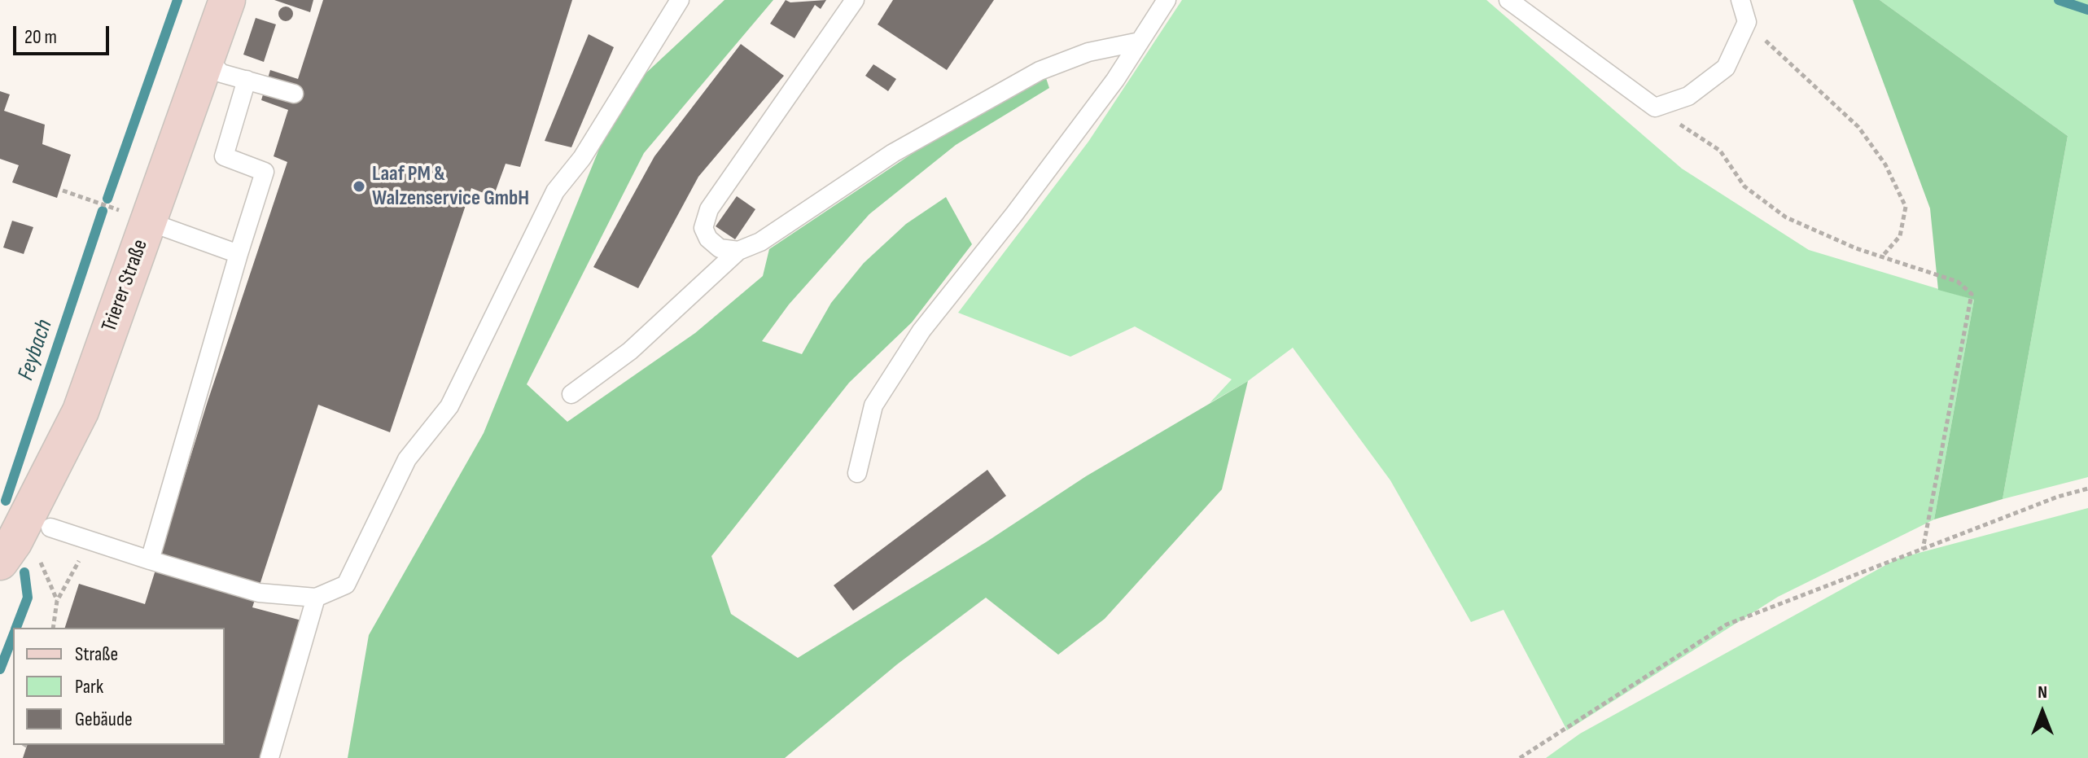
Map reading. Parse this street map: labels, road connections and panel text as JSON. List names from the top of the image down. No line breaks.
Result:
{"streets":{"main road":["Trierer Straße"]},"water":["Feybach"],"places":["Laaf PM & Walzenservice GmbH"],"legend":["Straße","Park","Gebäude"],"scale_bar":"20 m","north":"top"}
